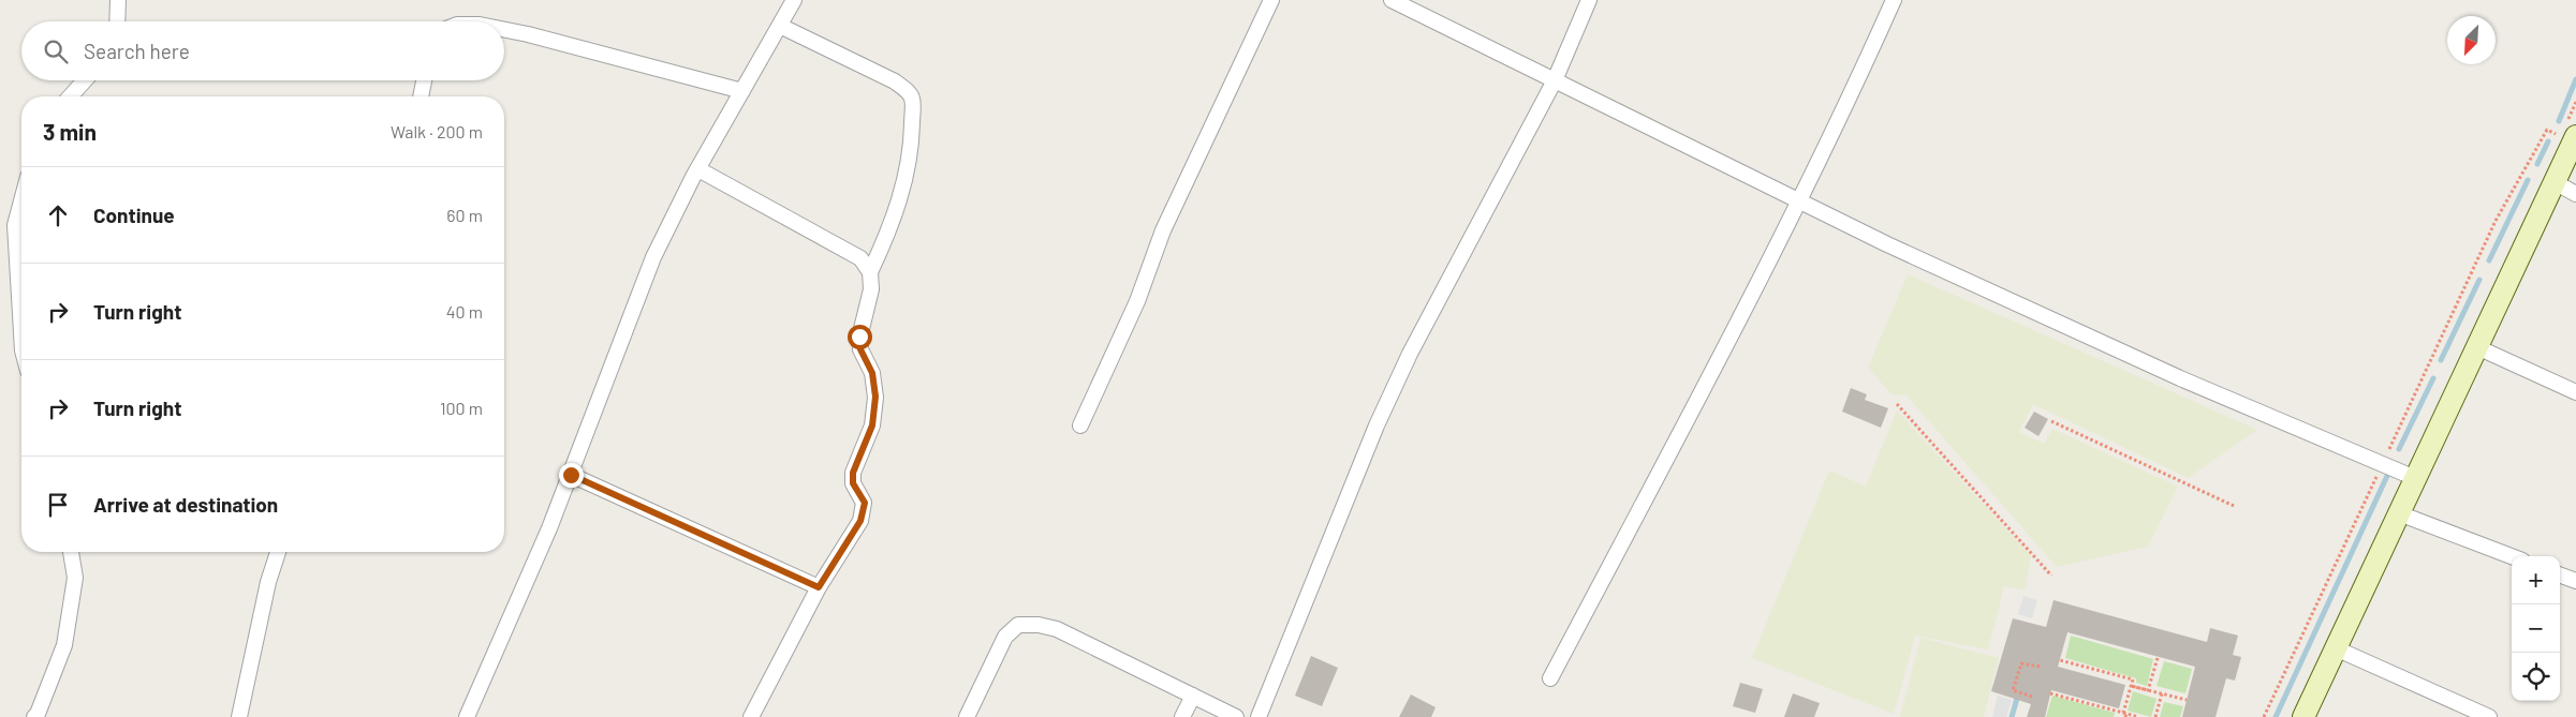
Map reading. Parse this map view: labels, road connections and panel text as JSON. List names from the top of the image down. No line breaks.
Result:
{"north":"bottom left","page":{"search":"Search here","heading":["3 min","Walk · 200 m"],"list":[["Continue","60 m"],["Turn right","40 m"],["Turn right","100 m"],"Arrive at destination"],"map_buttons":["+","−"]}}
